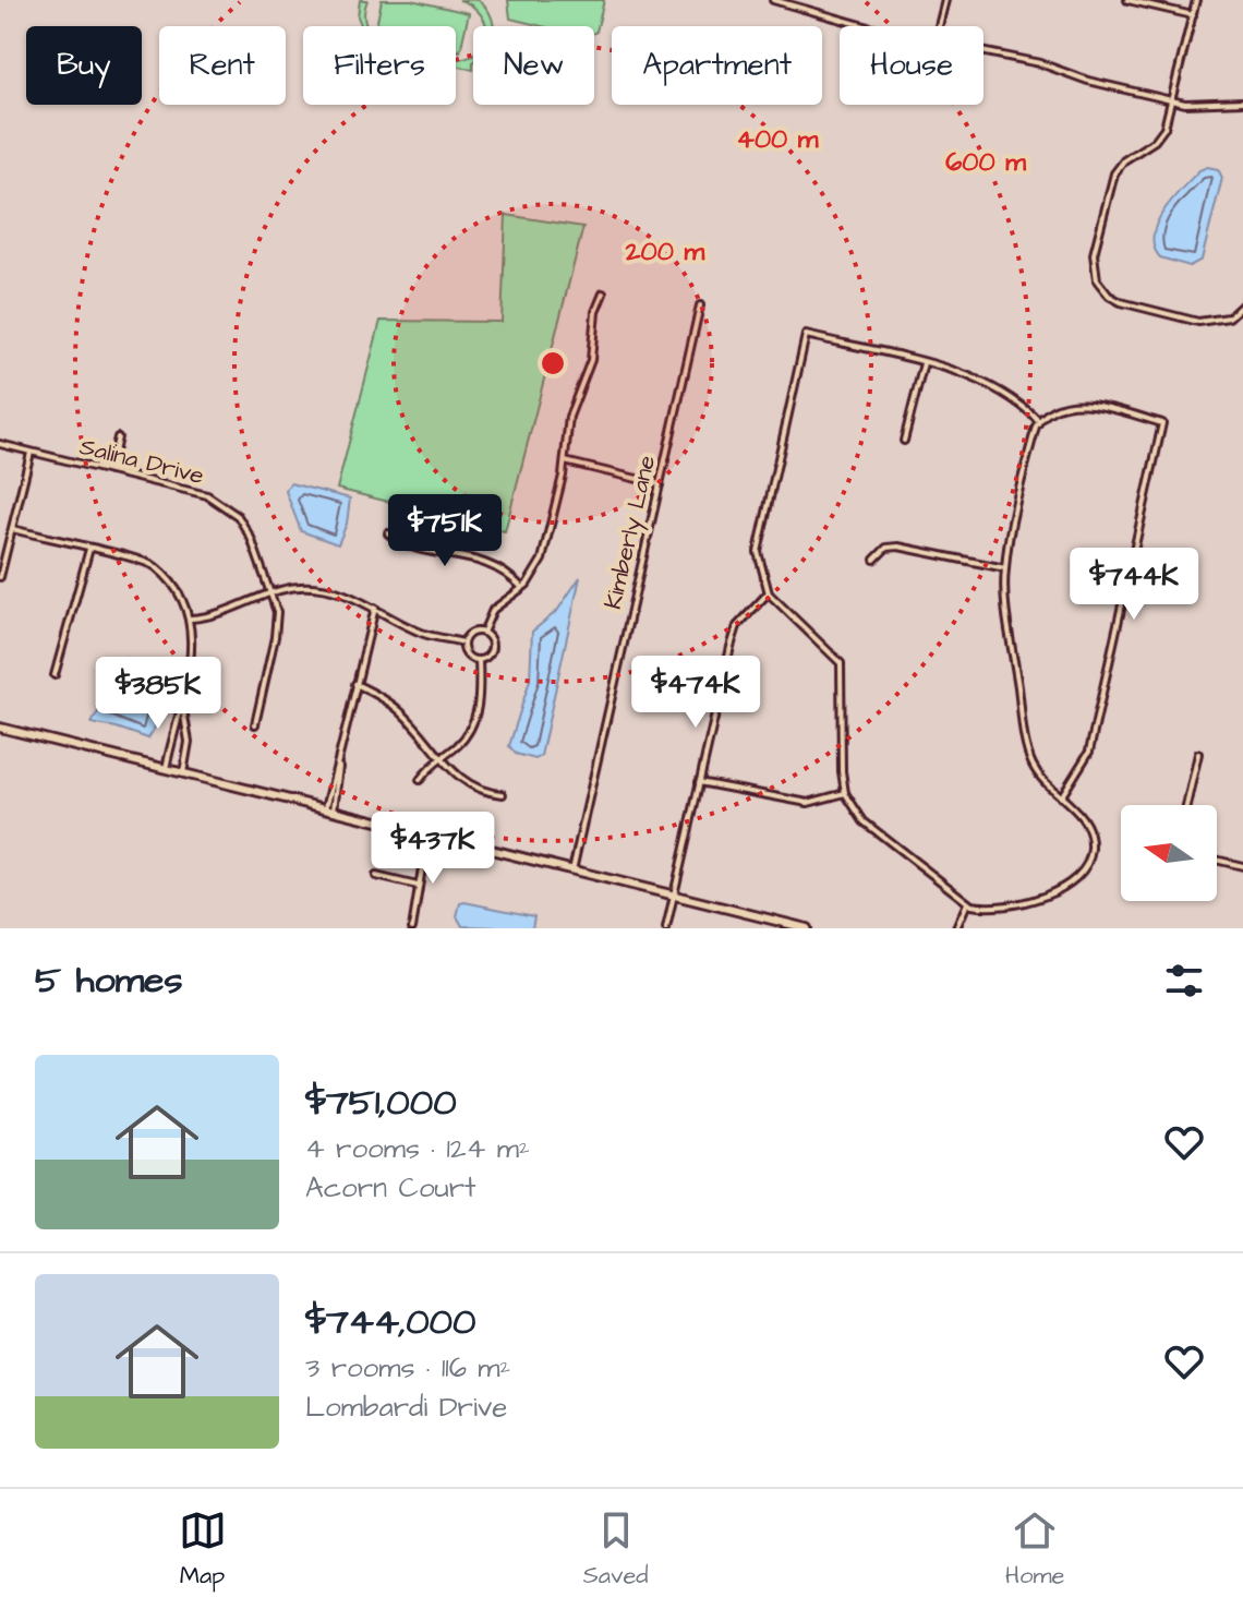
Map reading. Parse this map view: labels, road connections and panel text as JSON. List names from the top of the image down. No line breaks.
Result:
{"streets":{"street":["Salina Drive","Kimberly Lane"]},"north":"left","page":{"chip":["Buy","Rent","Filters","New","Apartment","House"],"price":["$751K","$744K","$474K","$385K","$437K"],"heading":"5 homes","list":[{"name":"$751,000","note":"4 rooms · 124 m² · Acorn Court"},{"name":"$744,000","note":"3 rooms · 116 m² · Lombardi Drive"}],"tabs":["Map","Saved","Home"]},"rings":["400 m","600 m","200 m"]}
